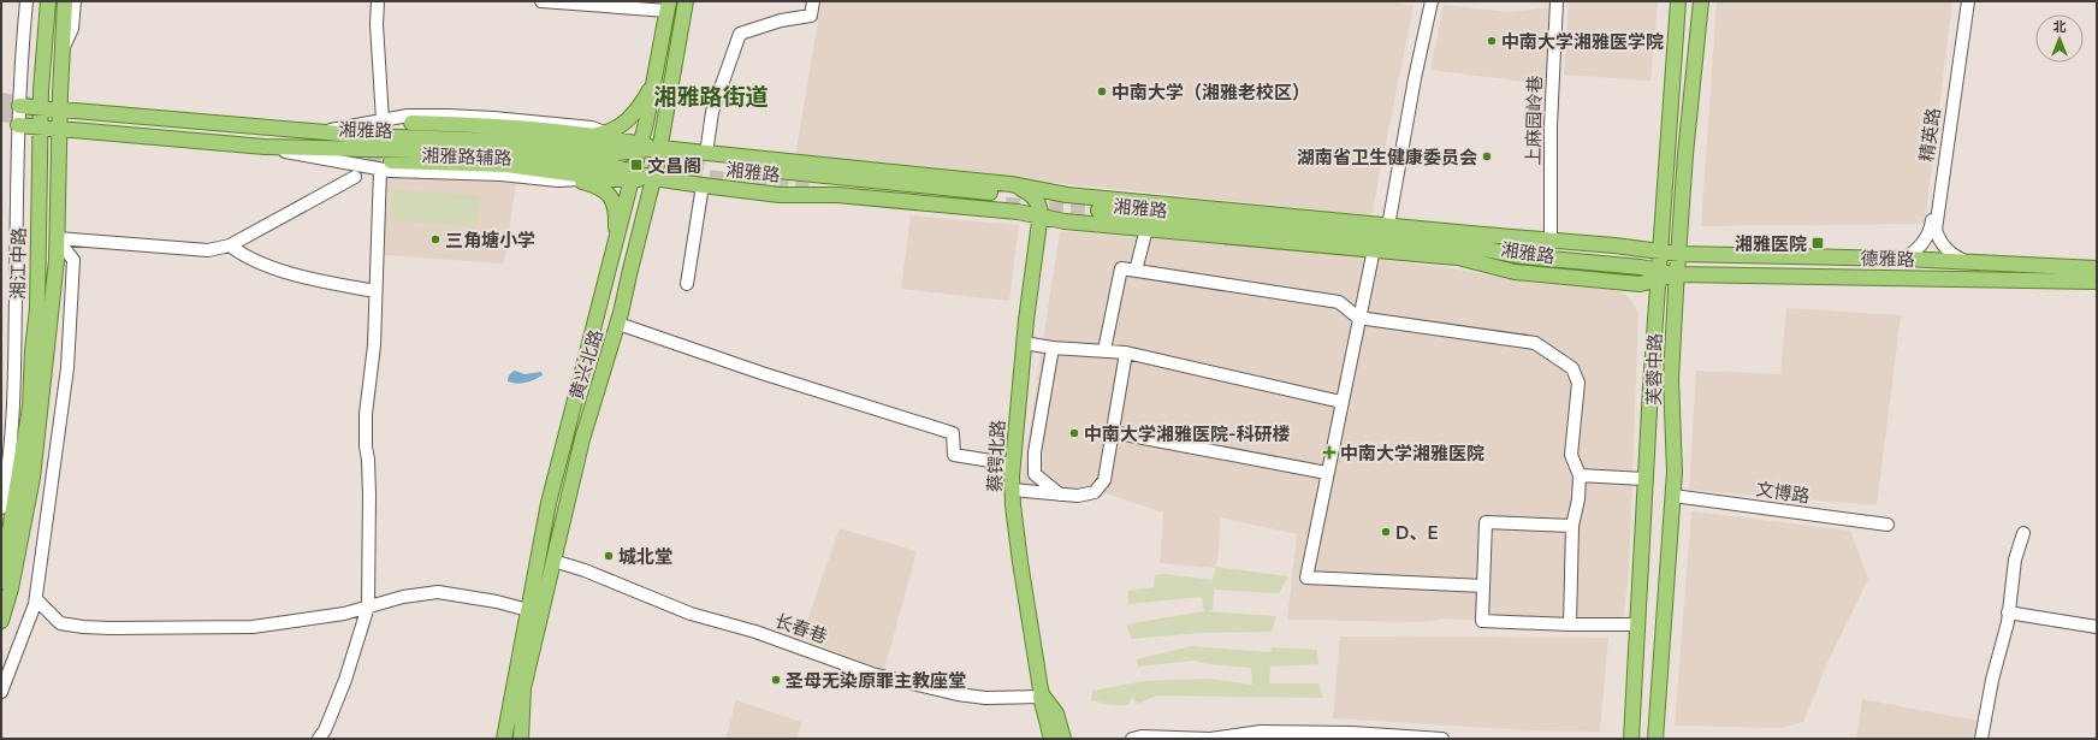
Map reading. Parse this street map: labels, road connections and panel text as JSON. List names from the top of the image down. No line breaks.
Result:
{"streets":{"main road":["湘雅路","德雅路","湘江中路","黄兴北路","芙蓉中路","蔡锷北路"],"street":["上麻园岭巷","精英路","湘雅路辅路","文博路","长春巷"]},"crossings":[["上麻园岭巷","湘雅路"],["湘雅路","湘雅路辅路"],["湘雅路","德雅路"],["湘雅路","湘江中路"],["湘雅路","黄兴北路"],["湘雅路","芙蓉中路"],["湘雅路","蔡锷北路"],["精英路","德雅路"],["德雅路","芙蓉中路"],["黄兴北路","长春巷"],["芙蓉中路","文博路"],["蔡锷北路","长春巷"]],"districts":["湘雅路街道"],"places":{"other":["中南大学湘雅医学院","中南大学（湘雅老校区）","湖南省卫生健康委员会","三角塘小学","中南大学湘雅医院-科研楼","D、E","城北堂","圣母无染原罪主教座堂"],"transit":["文昌阁","湘雅医院"],"health":["中南大学湘雅医院"]},"north":"top"}
